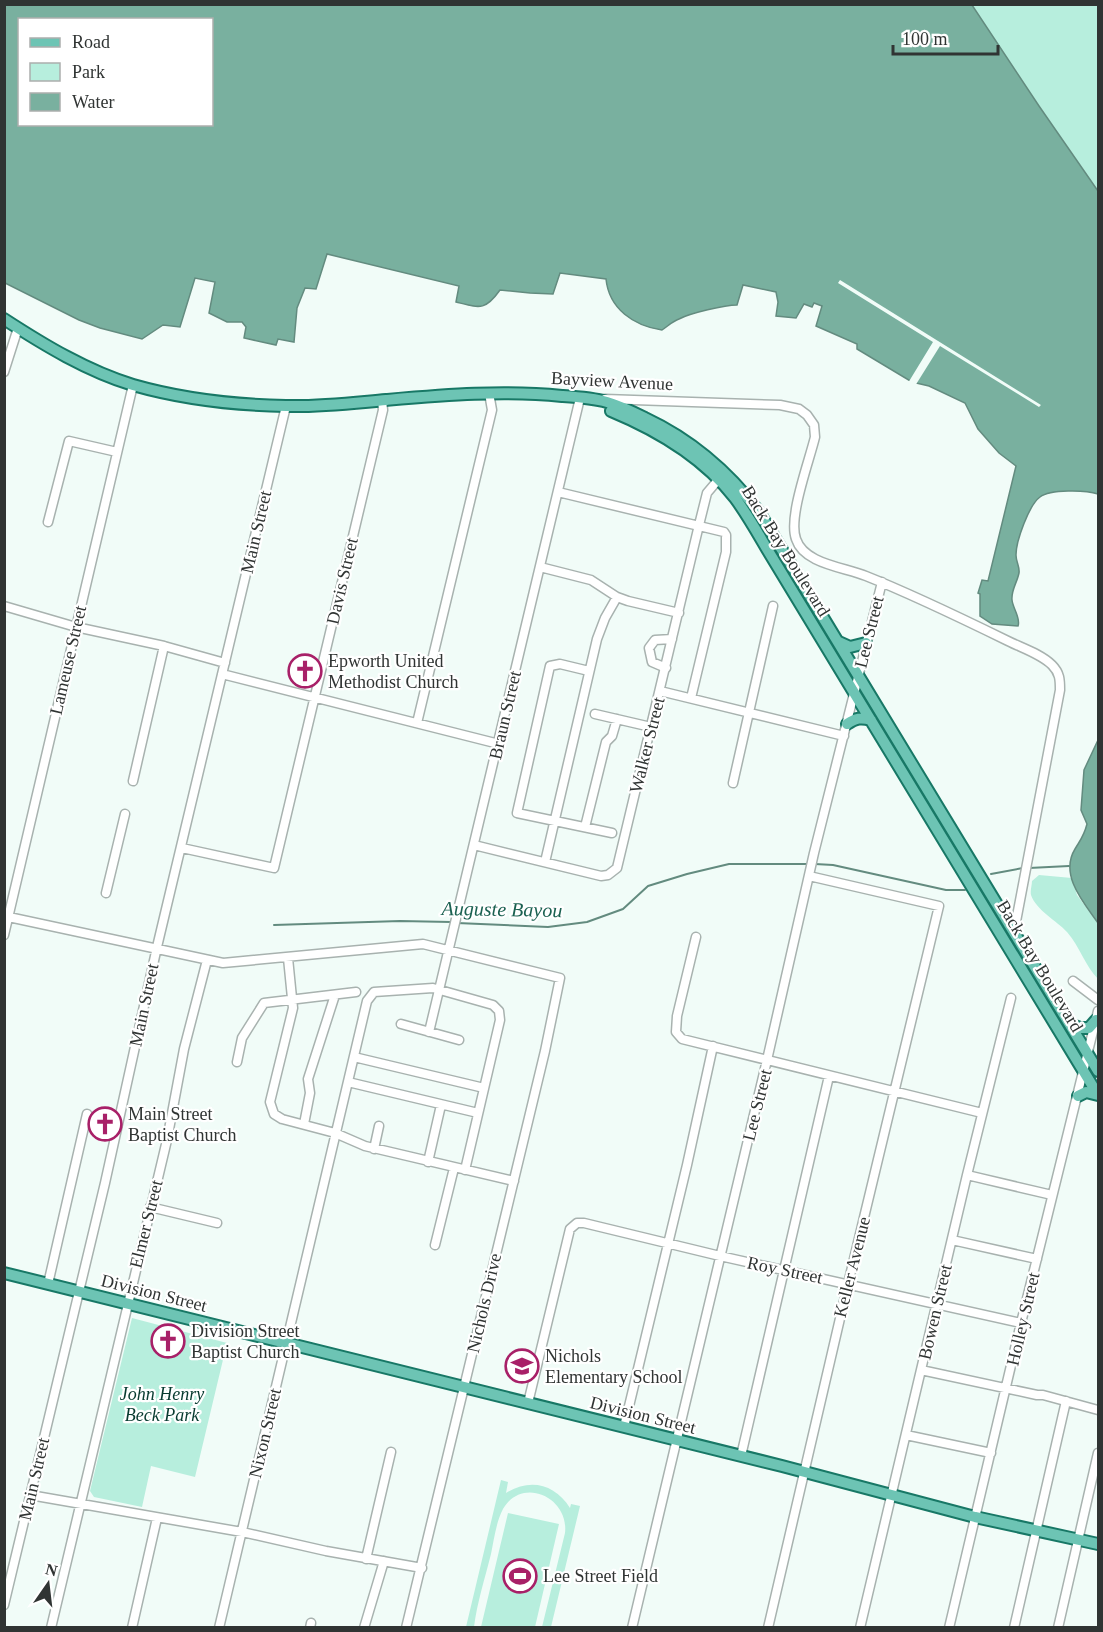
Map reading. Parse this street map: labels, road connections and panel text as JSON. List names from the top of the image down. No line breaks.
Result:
{"streets":{"main road":["Bayview Avenue","Back Bay Boulevard","Division Street"],"street":["Main Street","Davis Street","Lee Street","Lameuse Street","Braun Street","Walker Street","Elmer Street","Keller Avenue","Roy Street","Nichols Drive","Bowen Street","Holley Street","Nixon Street"]},"crossings":[["Bayview Avenue","Main Street"],["Bayview Avenue","Back Bay Boulevard"],["Bayview Avenue","Davis Street"],["Bayview Avenue","Lee Street"],["Bayview Avenue","Lameuse Street"],["Bayview Avenue","Braun Street"],["Main Street","Davis Street"],["Main Street","Division Street"],["Back Bay Boulevard","Lee Street"],["Back Bay Boulevard","Braun Street"],["Back Bay Boulevard","Walker Street"],["Back Bay Boulevard","Holley Street"],["Lee Street","Keller Avenue"],["Lee Street","Roy Street"],["Lee Street","Division Street"],["Braun Street","Walker Street"],["Braun Street","Nichols Drive"],["Braun Street","Nixon Street"],["Elmer Street","Division Street"],["Keller Avenue","Roy Street"],["Keller Avenue","Division Street"],["Roy Street","Division Street"],["Roy Street","Bowen Street"],["Roy Street","Holley Street"],["Division Street","Nichols Drive"],["Division Street","Bowen Street"],["Division Street","Holley Street"],["Division Street","Nixon Street"]],"water":["Auguste Bayou"],"parks":["John Henry Beck Park"],"places":{"church":["Epworth United Methodist Church","Main Street Baptist Church","Division Street Baptist Church"],"school or university":["Nichols Elementary School"],"sports":["Lee Street Field"]},"legend":["Road","Park","Water"],"scale_bar":"100 m","north":"top"}
